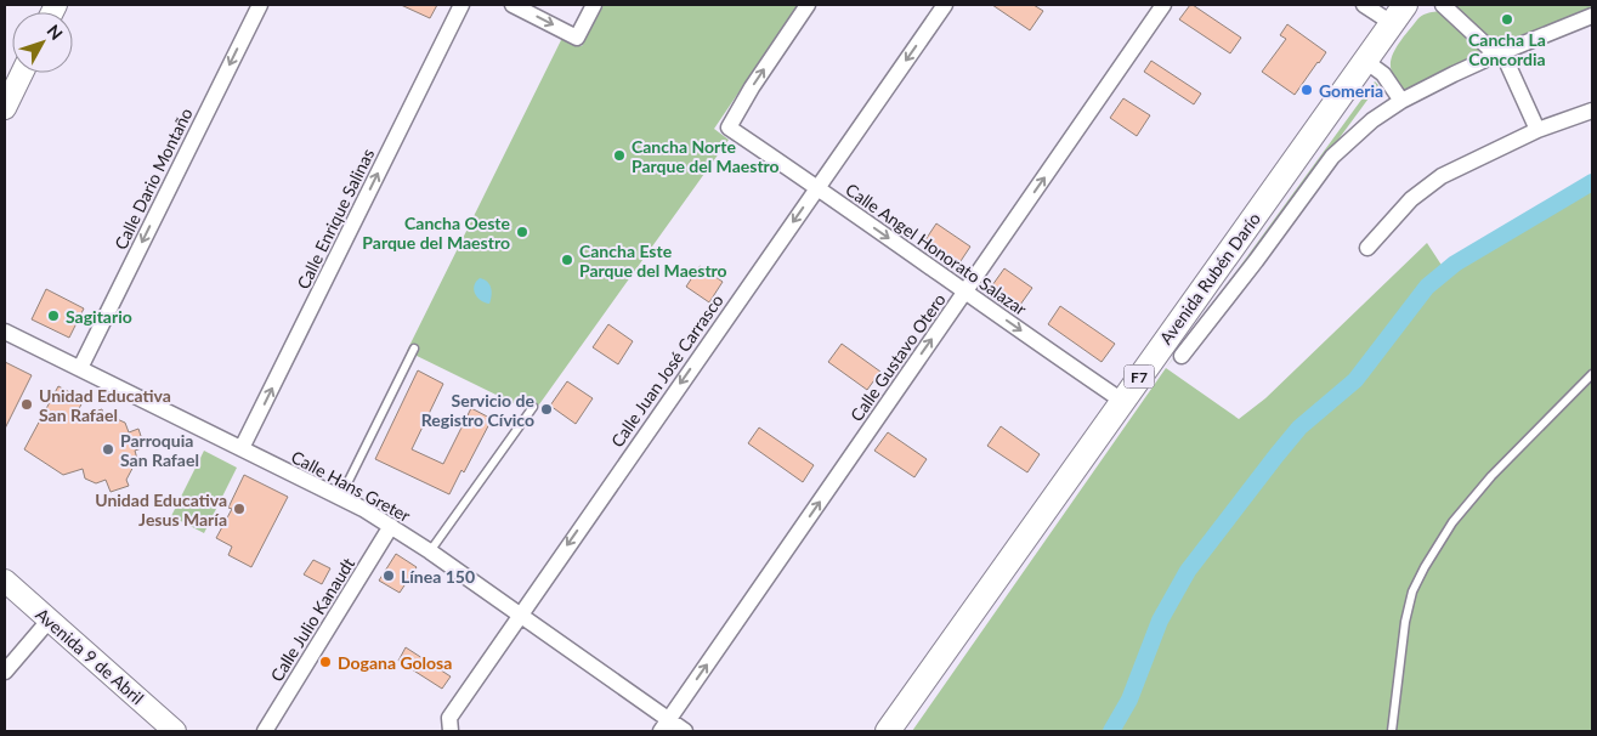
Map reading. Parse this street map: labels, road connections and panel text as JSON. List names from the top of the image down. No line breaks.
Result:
{"streets":{"highway":["Avenida Rubén Darío","F7"],"main road":["Avenida 9 de Abril"],"street":["Calle Dario Montaño","Calle Enrique Salinas","Calle Angel Honorato Salazar","Calle Gustavo Otero","Calle Juan José Carrasco","Calle Hans Greter","Calle Julio Kanaudt"]},"crossings":[["Calle Dario Montaño","Calle Hans Greter"],["Calle Enrique Salinas","Calle Hans Greter"],["Calle Angel Honorato Salazar","Avenida Rubén Darío"],["Calle Angel Honorato Salazar","Calle Gustavo Otero"],["Calle Angel Honorato Salazar","Calle Juan José Carrasco"],["Calle Gustavo Otero","Calle Hans Greter"],["Calle Juan José Carrasco","Calle Hans Greter"],["Calle Hans Greter","Calle Julio Kanaudt"]],"one_way":["Calle Dario Montaño","Calle Enrique Salinas","Calle Gustavo Otero","Calle Juan José Carrasco"],"places":["Cancha La Concordia","Gomeria","Cancha Norte Parque del Maestro","Cancha Oeste Parque del Maestro","Cancha Este Parque del Maestro","Sagitario","Unidad Educativa San Rafael","Servicio de Registro Cívico","Parroquia San Rafael","Unidad Educativa Jesus María","Línea 150","Dogana Golosa"],"north":"top right"}
